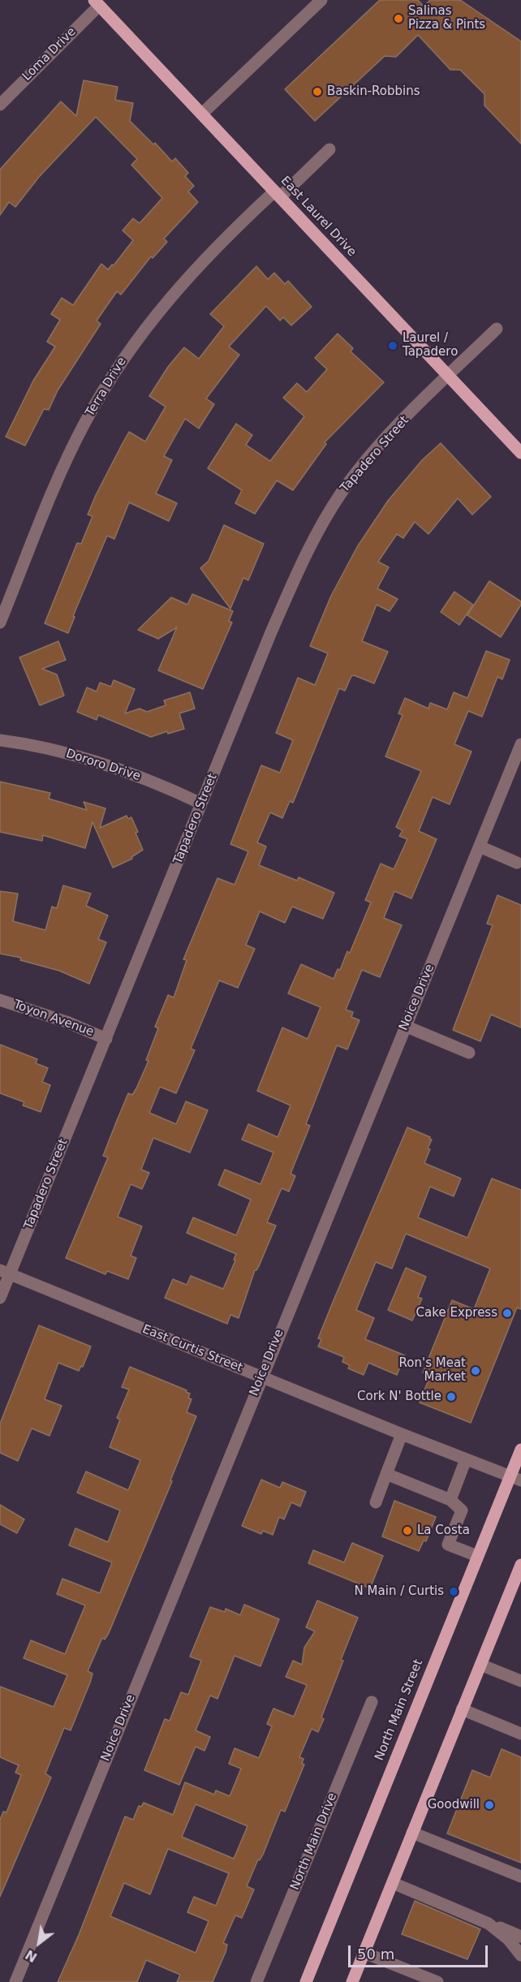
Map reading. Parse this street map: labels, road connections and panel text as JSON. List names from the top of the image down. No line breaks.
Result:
{"streets":{"main road":["East Laurel Drive","North Main Street"],"street":["Loma Drive","Terra Drive","Tapadero Street","Dororo Drive","Noice Drive","Toyon Avenue","East Curtis Street","North Main Drive"]},"crossings":[["Loma Drive","East Laurel Drive"],["East Laurel Drive","Terra Drive"],["East Laurel Drive","Tapadero Street"],["Tapadero Street","Dororo Drive"],["Tapadero Street","Toyon Avenue"],["Tapadero Street","East Curtis Street"],["Noice Drive","East Curtis Street"],["East Curtis Street","North Main Street"]],"places":["Salinas Pizza & Pints","Baskin-Robbins","Laurel / Tapadero","Cake Express","Ron's Meat Market","Cork N' Bottle","La Costa","N Main / Curtis","Goodwill"],"scale_bar":"50 m","north":"bottom left"}
